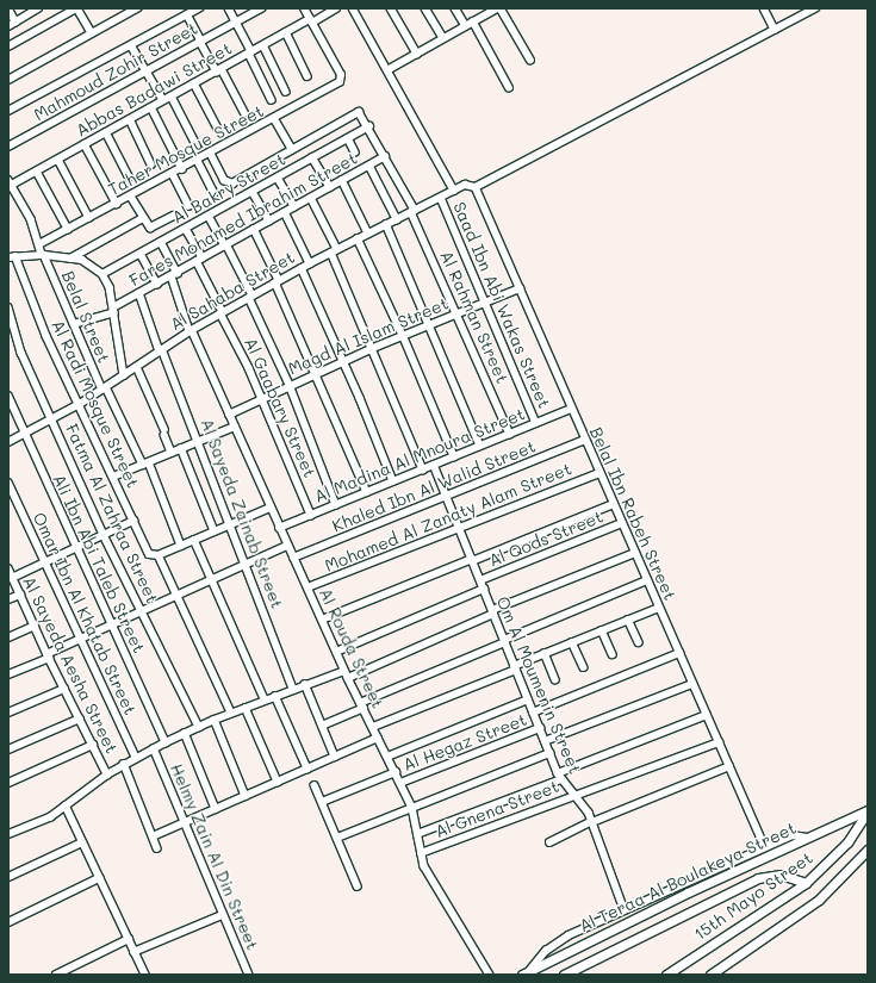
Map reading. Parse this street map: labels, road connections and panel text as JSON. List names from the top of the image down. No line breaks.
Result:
{"streets":{"street":["Mahmoud Zohir Street","Abbas Badawi Street","Taher Mosque Street","Al Bakry Street","Fares Mohamed Ibrahim Street","Al Sahaba Street","Saad Ibn Abi Wakas Street","Belal Street","Al Rahman Street","Magd Al Islam Street","Al Radi Mosque Street","Al Gaabary Street","Al Madina Al Mnoura Street","Khaled Ibn Al Walid Street","Fatma Al Zahraa Street","Al Sayeda Zainab Street","Belal Ibn Rabeh Street","Mohamed Al Zanaty Alam Street","Al Qods Street","Ali Ibn Abi Taleb Street","Omar Ibn Al Khatab Street","Al Rouda Street","Al Sayeda Aesha Street","Om Al Moumenin Street","Al Hegaz Street","Al Gnena Street","Helmy Zain Al Din Street","Al Teraa Al Boulakeya Street","15th Mayo Street"]},"crossings":[["Abbas Badawi Street","Taher Mosque Street"],["Abbas Badawi Street","Belal Street"],["Taher Mosque Street","Belal Street"],["Al Bakry Street","Al Rahman Street"],["Al Bakry Street","Al Gaabary Street"],["Fares Mohamed Ibrahim Street","Belal Street"],["Fares Mohamed Ibrahim Street","Al Rahman Street"],["Fares Mohamed Ibrahim Street","Al Gaabary Street"],["Fares Mohamed Ibrahim Street","Al Sayeda Zainab Street"],["Fares Mohamed Ibrahim Street","Al Rouda Street"],["Al Sahaba Street","Saad Ibn Abi Wakas Street"],["Al Sahaba Street","Belal Street"],["Al Sahaba Street","Al Rahman Street"],["Al Sahaba Street","Al Radi Mosque Street"],["Al Sahaba Street","Al Gaabary Street"],["Al Sahaba Street","Fatma Al Zahraa Street"],["Al Sahaba Street","Al Sayeda Zainab Street"],["Al Sahaba Street","Belal Ibn Rabeh Street"],["Al Sahaba Street","Ali Ibn Abi Taleb Street"],["Al Sahaba Street","Al Rouda Street"],["Saad Ibn Abi Wakas Street","Magd Al Islam Street"],["Saad Ibn Abi Wakas Street","Al Madina Al Mnoura Street"],["Al Rahman Street","Magd Al Islam Street"],["Al Rahman Street","Al Madina Al Mnoura Street"],["Magd Al Islam Street","Al Gaabary Street"],["Magd Al Islam Street","Belal Ibn Rabeh Street"],["Magd Al Islam Street","Al Rouda Street"],["Al Gaabary Street","Al Madina Al Mnoura Street"],["Al Madina Al Mnoura Street","Belal Ibn Rabeh Street"],["Al Madina Al Mnoura Street","Al Rouda Street"],["Al Madina Al Mnoura Street","Om Al Moumenin Street"],["Khaled Ibn Al Walid Street","Belal Ibn Rabeh Street"],["Khaled Ibn Al Walid Street","Al Rouda Street"],["Khaled Ibn Al Walid Street","Om Al Moumenin Street"],["Belal Ibn Rabeh Street","Mohamed Al Zanaty Alam Street"],["Belal Ibn Rabeh Street","Al Qods Street"],["Belal Ibn Rabeh Street","Al Gnena Street"],["Mohamed Al Zanaty Alam Street","Al Rouda Street"],["Mohamed Al Zanaty Alam Street","Om Al Moumenin Street"],["Al Qods Street","Om Al Moumenin Street"],["Al Rouda Street","Al Hegaz Street"],["Al Rouda Street","Al Gnena Street"],["Om Al Moumenin Street","Al Hegaz Street"],["Om Al Moumenin Street","Al Gnena Street"],["Al Teraa Al Boulakeya Street","15th Mayo Street"]]}
